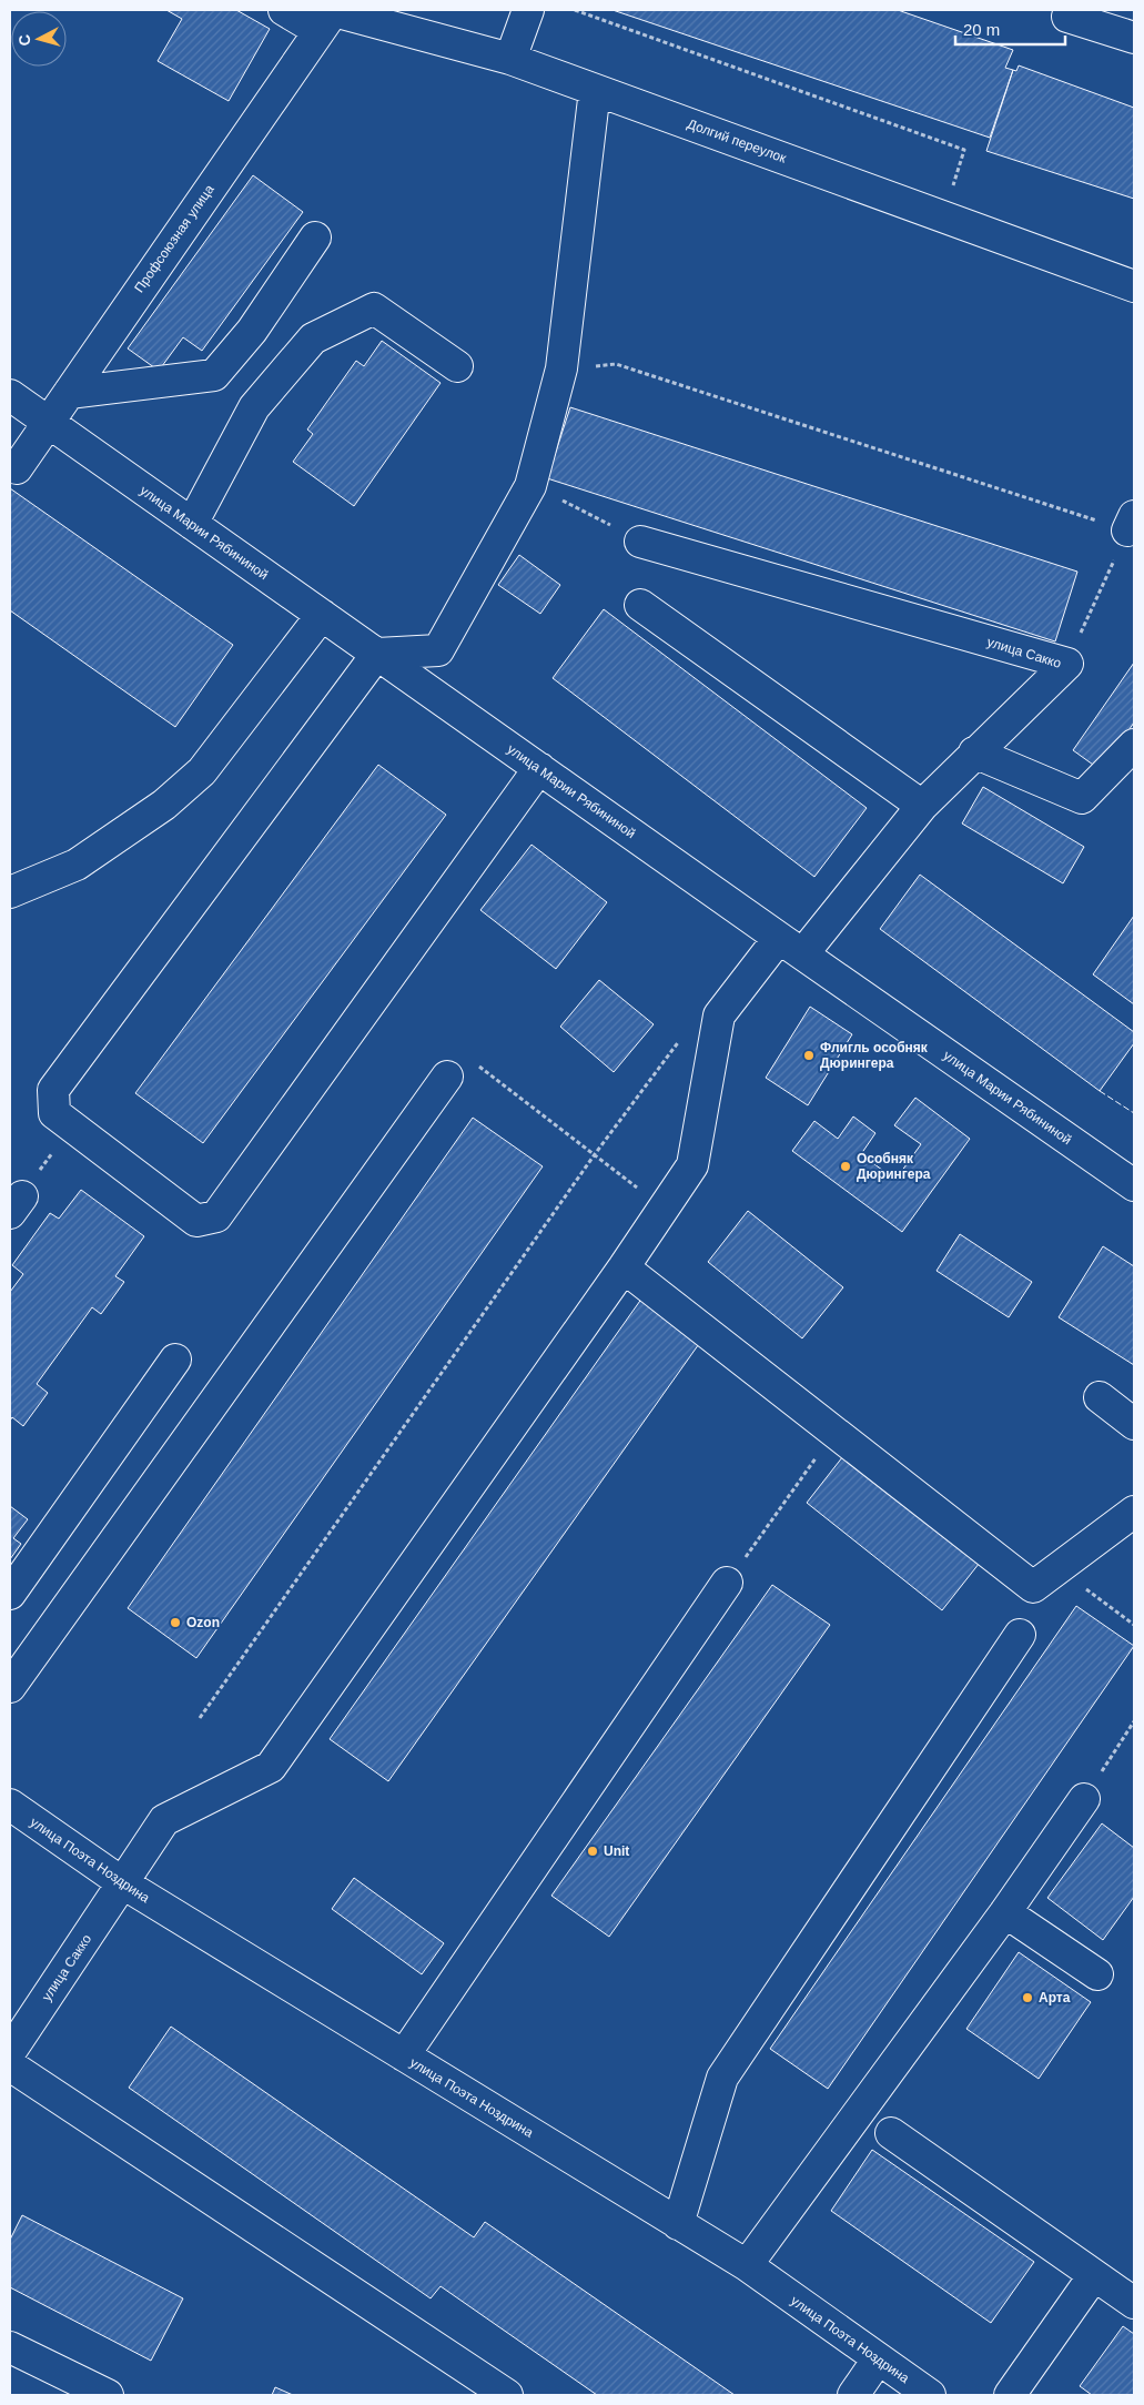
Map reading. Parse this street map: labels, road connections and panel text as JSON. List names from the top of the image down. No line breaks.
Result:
{"streets":{"street":["Долгий переулок","Профсоюзная улица","улица Марии Рябининой","улица Сакко","улица Поэта Ноздрина"]},"crossings":[["Долгий переулок","Профсоюзная улица"],["Профсоюзная улица","улица Марии Рябининой"],["улица Марии Рябининой","улица Сакко"],["улица Сакко","улица Поэта Ноздрина"]],"places":["Флигль особняк Дюрингера","Особняк Дюрингера","Ozon","Unit","Арта"],"scale_bar":"20 m","north":"left"}
